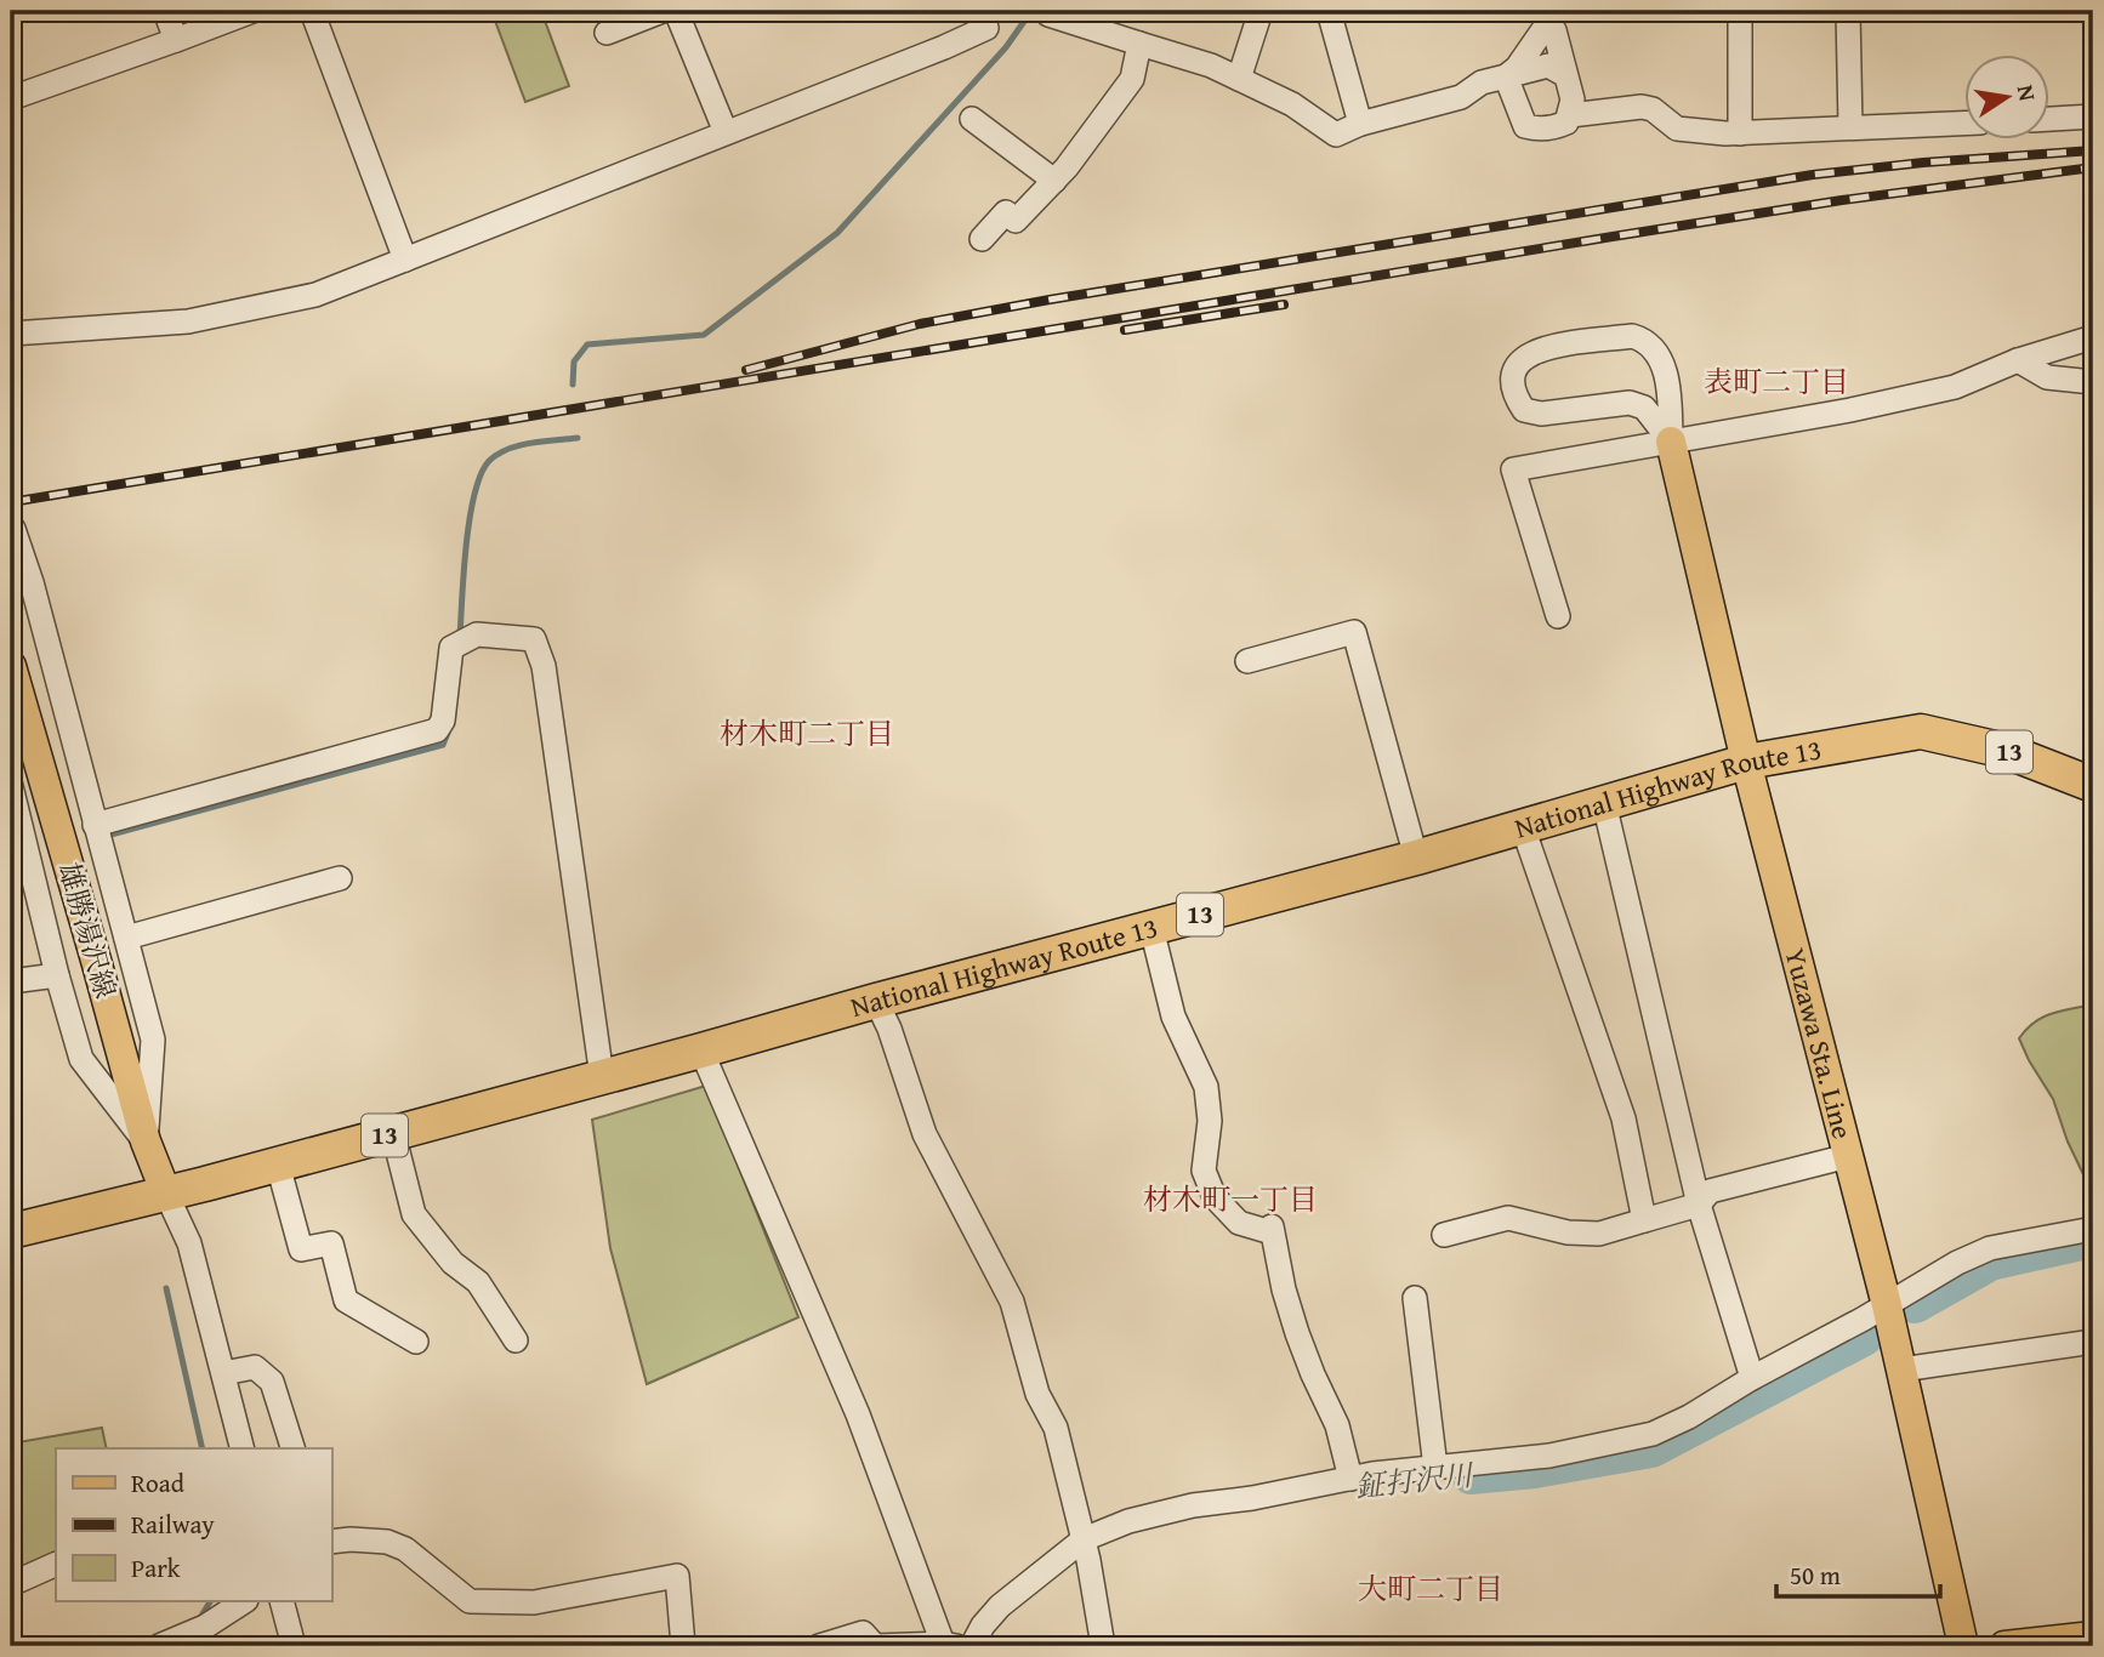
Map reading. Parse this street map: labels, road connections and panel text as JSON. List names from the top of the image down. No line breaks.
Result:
{"streets":{"highway":["13","National Highway Route 13"],"main road":["雄勝湯沢線","Yuzawa Sta. Line"]},"crossings":[["National Highway Route 13","雄勝湯沢線"],["National Highway Route 13","Yuzawa Sta. Line"]],"districts":["表町二丁目","材木町二丁目","材木町一丁目","大町二丁目"],"water":["鉦打沢川"],"legend":["Road","Railway","Park"],"scale_bar":"50 m","north":"right"}
